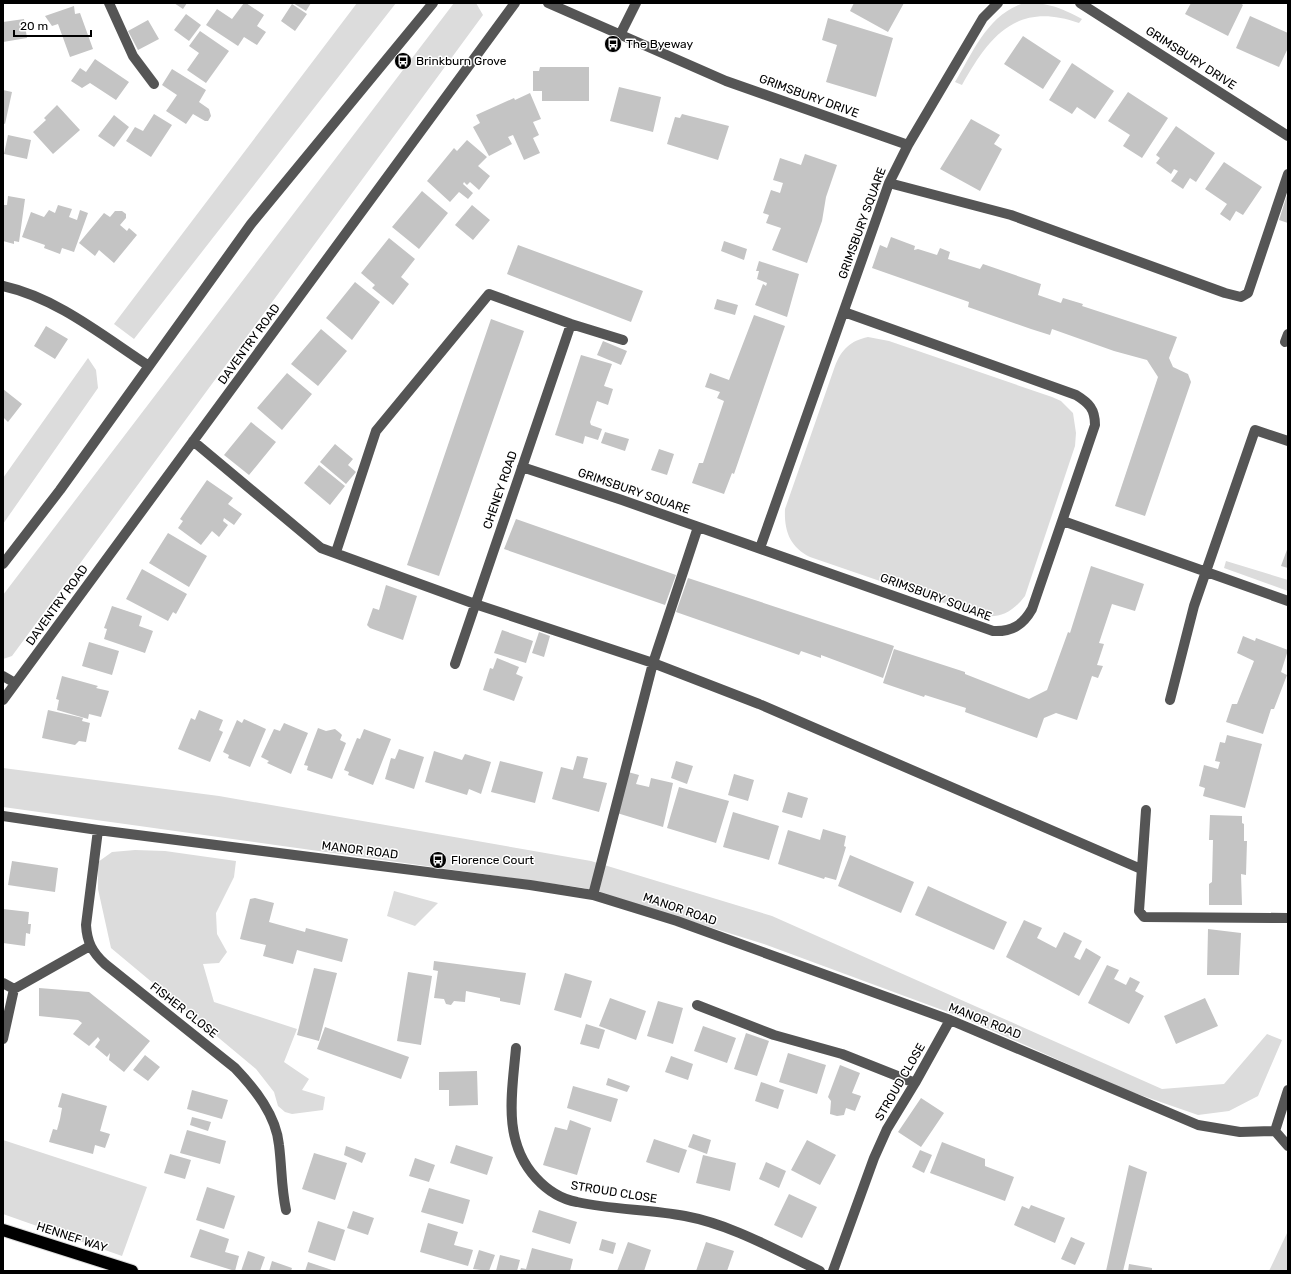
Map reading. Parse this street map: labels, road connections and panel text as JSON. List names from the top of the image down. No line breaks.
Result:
{"streets":{"highway":["HENNEF WAY"],"street":["GRIMSBURY DRIVE","GRIMSBURY SQUARE","DAVENTRY ROAD","CHENEY ROAD","MANOR ROAD","FISHER CLOSE","STROUD CLOSE"]},"crossings":[["GRIMSBURY DRIVE","GRIMSBURY SQUARE"],["GRIMSBURY SQUARE","CHENEY ROAD"],["MANOR ROAD","FISHER CLOSE"],["MANOR ROAD","STROUD CLOSE"]],"places":{"bus stop":["The Byeway","Brinkburn Grove","Florence Court"]},"scale_bar":"20 m"}
